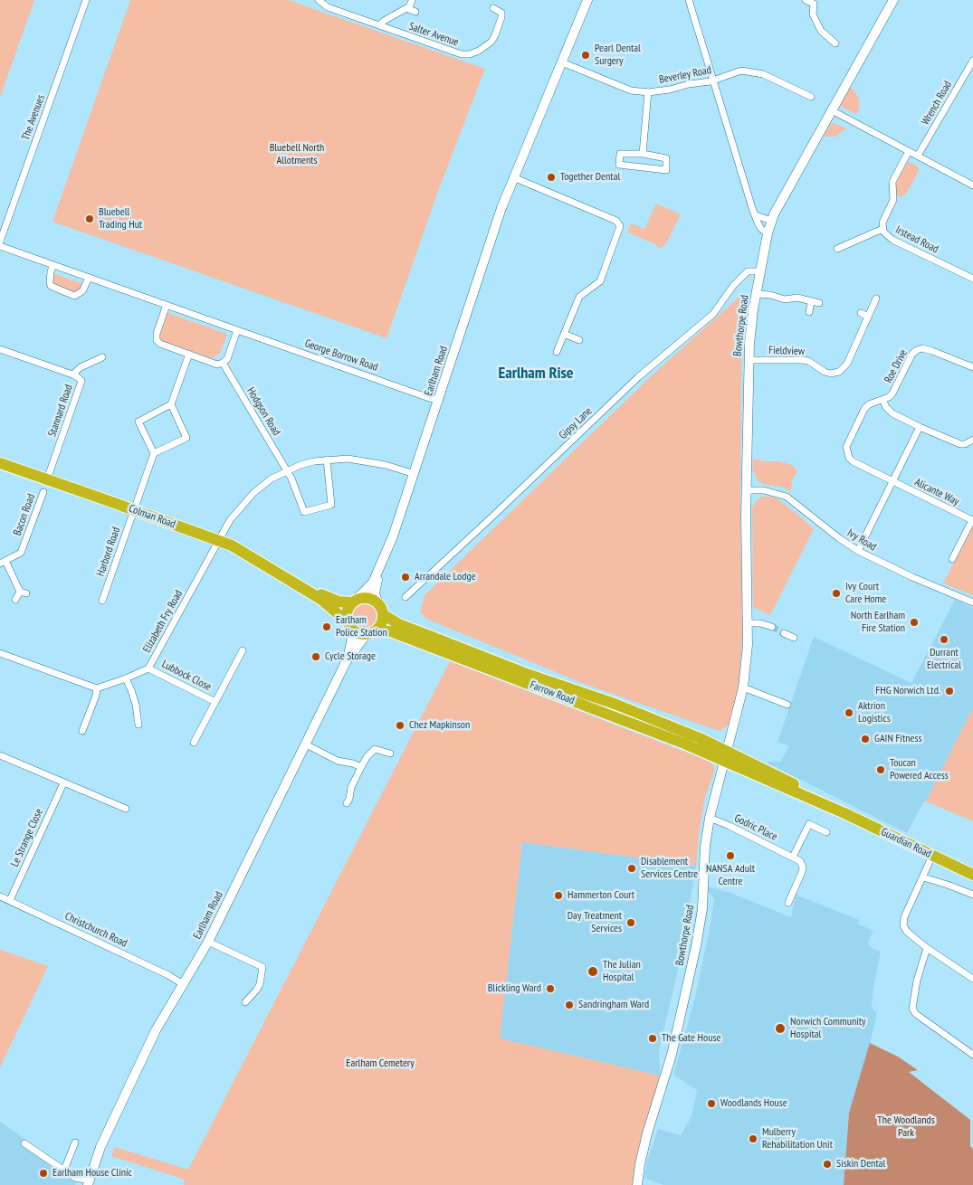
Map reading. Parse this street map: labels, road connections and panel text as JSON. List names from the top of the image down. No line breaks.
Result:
{"streets":{"highway":["Colman Road","Farrow Road","Guardian Road"],"main road":["Bowthorpe Road","Earlham Road"],"street":["Salter Avenue","Beverley Road","Wrench Road","The Avenues","Irstead Road","Fieldview","George Borrow Road","Roe Drive","Stannard Road","Hodgson Road","Gipsy Lane","Alicante Way","Bacon Road","Ivy Road","Harbord Road","Elizabeth Fry Road","Lubbock Close","Godric Place","Le Strange Close","Christchurch Road"]},"crossings":[["Beverley Road","Earlham Road"],["Bowthorpe Road","Fieldview"],["Bowthorpe Road","Gipsy Lane"],["Bowthorpe Road","Ivy Road"],["Bowthorpe Road","Farrow Road"],["Bowthorpe Road","Godric Place"],["Bowthorpe Road","Guardian Road"],["George Borrow Road","Earlham Road"],["Roe Drive","Alicante Way"],["Earlham Road","Colman Road"],["Earlham Road","Elizabeth Fry Road"],["Earlham Road","Farrow Road"],["Earlham Road","Christchurch Road"],["Stannard Road","Colman Road"],["Hodgson Road","Elizabeth Fry Road"],["Colman Road","Harbord Road"],["Colman Road","Elizabeth Fry Road"],["Colman Road","Farrow Road"],["Elizabeth Fry Road","Lubbock Close"],["Farrow Road","Guardian Road"],["Le Strange Close","Christchurch Road"]],"districts":["Earlham Rise"],"parks":["Bluebell North Allotments","Earlham Cemetery","The Woodlands Park"],"places":["Pearl Dental Surgery","Together Dental","Bluebell Trading Hut","Arrandale Lodge","Ivy Court Care Home","North Earlham Fire Station","Earlham Police Station","Durrant Electrical","Cycle Storage","FHG Norwich Ltd.","Aktrion Logistics","Chez Mapkinson","GAIN Fitness","Toucan Powered Access","NANSA Adult Centre","Disablement Services Centre","Hammerton Court","Day Treatment Services","The Julian Hospital","Blickling Ward","Sandringham Ward","Norwich Community Hospital","The Gate House","Woodlands House","Mulberry Rehabilitation Unit","Siskin Dental","Earlham House Clinic"]}
